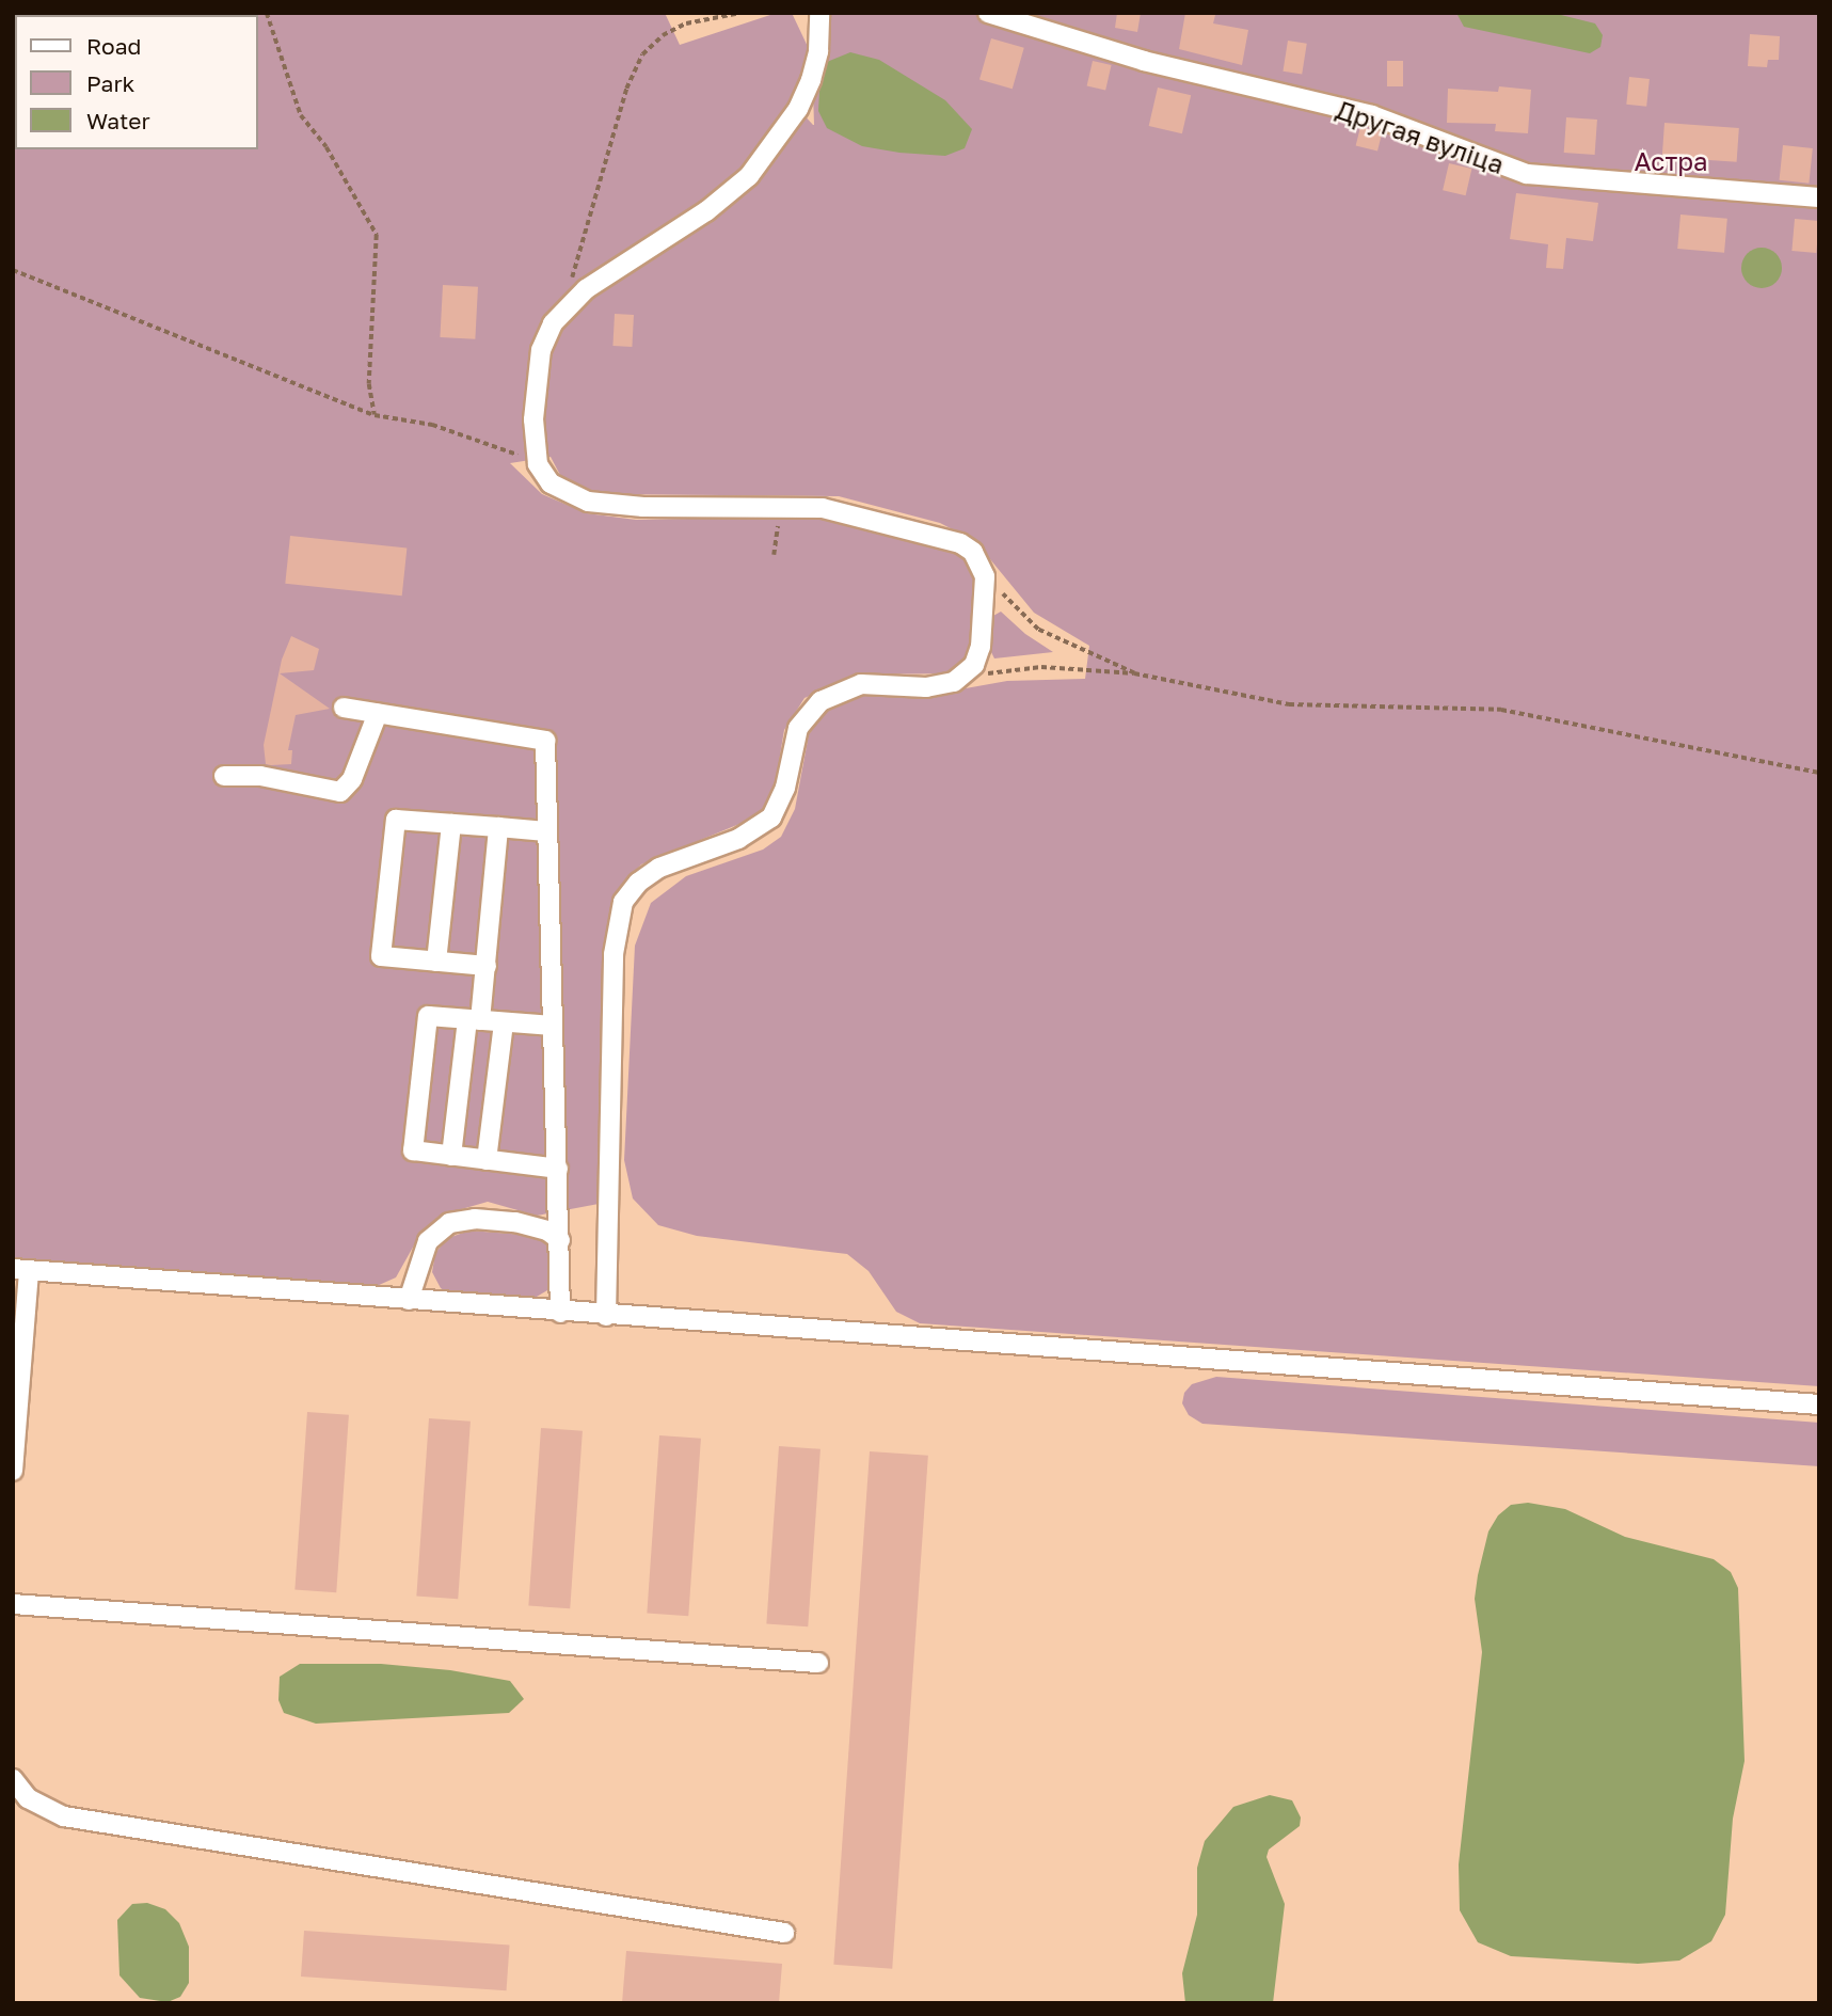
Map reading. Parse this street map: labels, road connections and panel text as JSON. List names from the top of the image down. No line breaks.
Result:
{"streets":{"street":["Другая вуліца"]},"parks":["Астра"],"legend":["Road","Park","Water"]}
